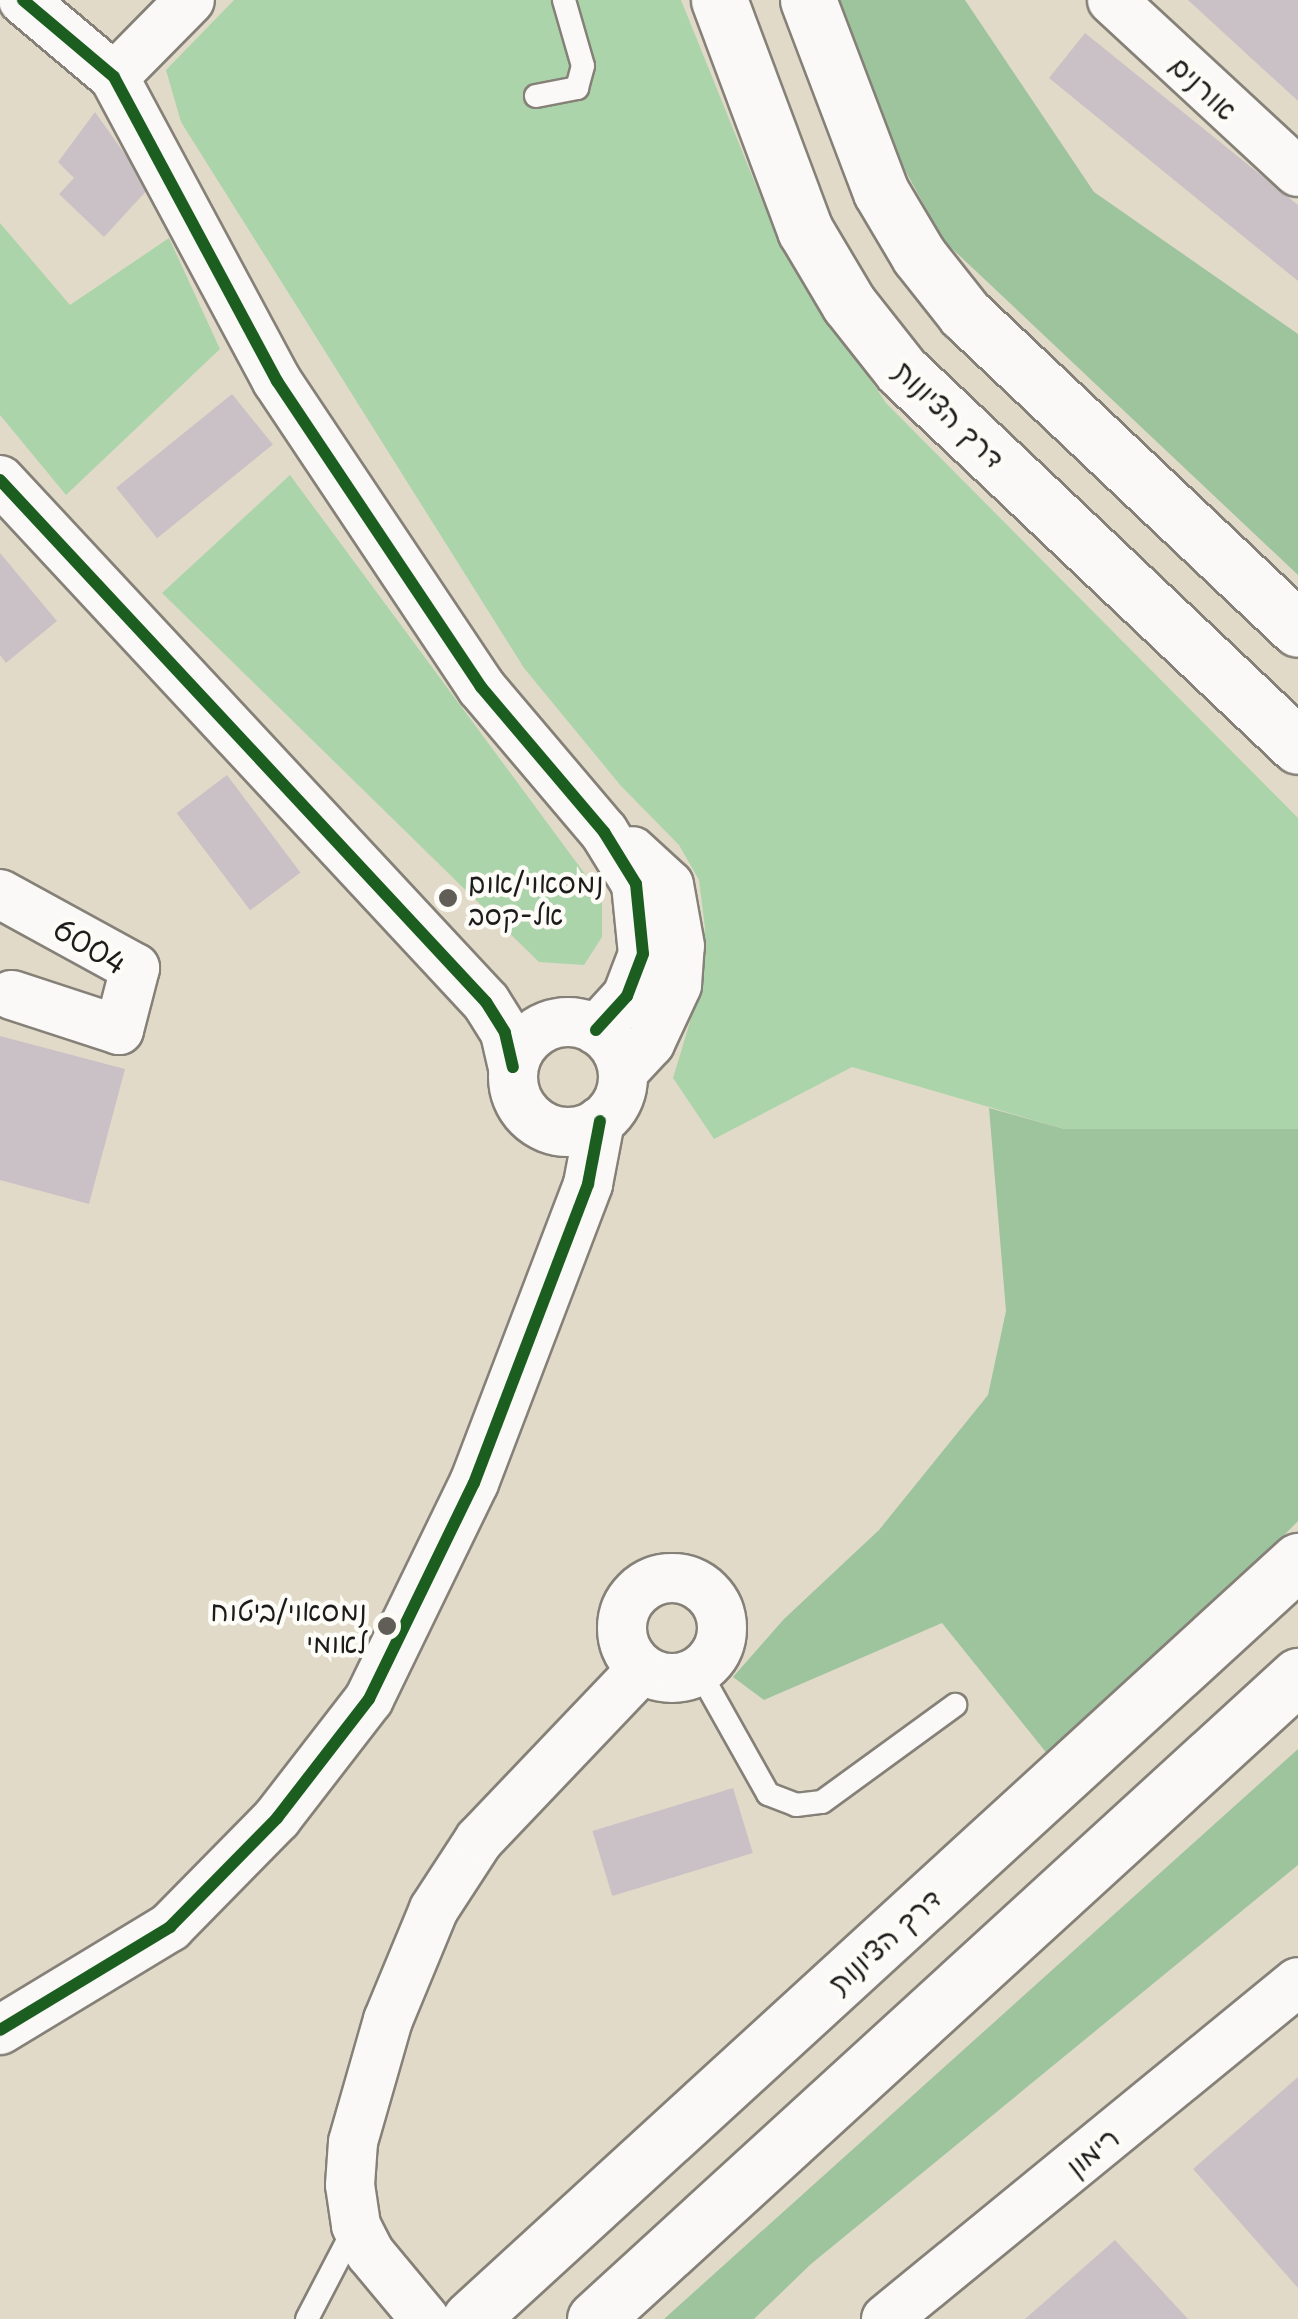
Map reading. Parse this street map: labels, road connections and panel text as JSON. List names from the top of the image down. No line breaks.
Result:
{"streets":{"highway":["דרך הציונות"],"street":["אורנים","6004","רימון"]},"places":["נמסאוי/אום אל-קסב","נמסאוי/ביטוח לאומי"]}
